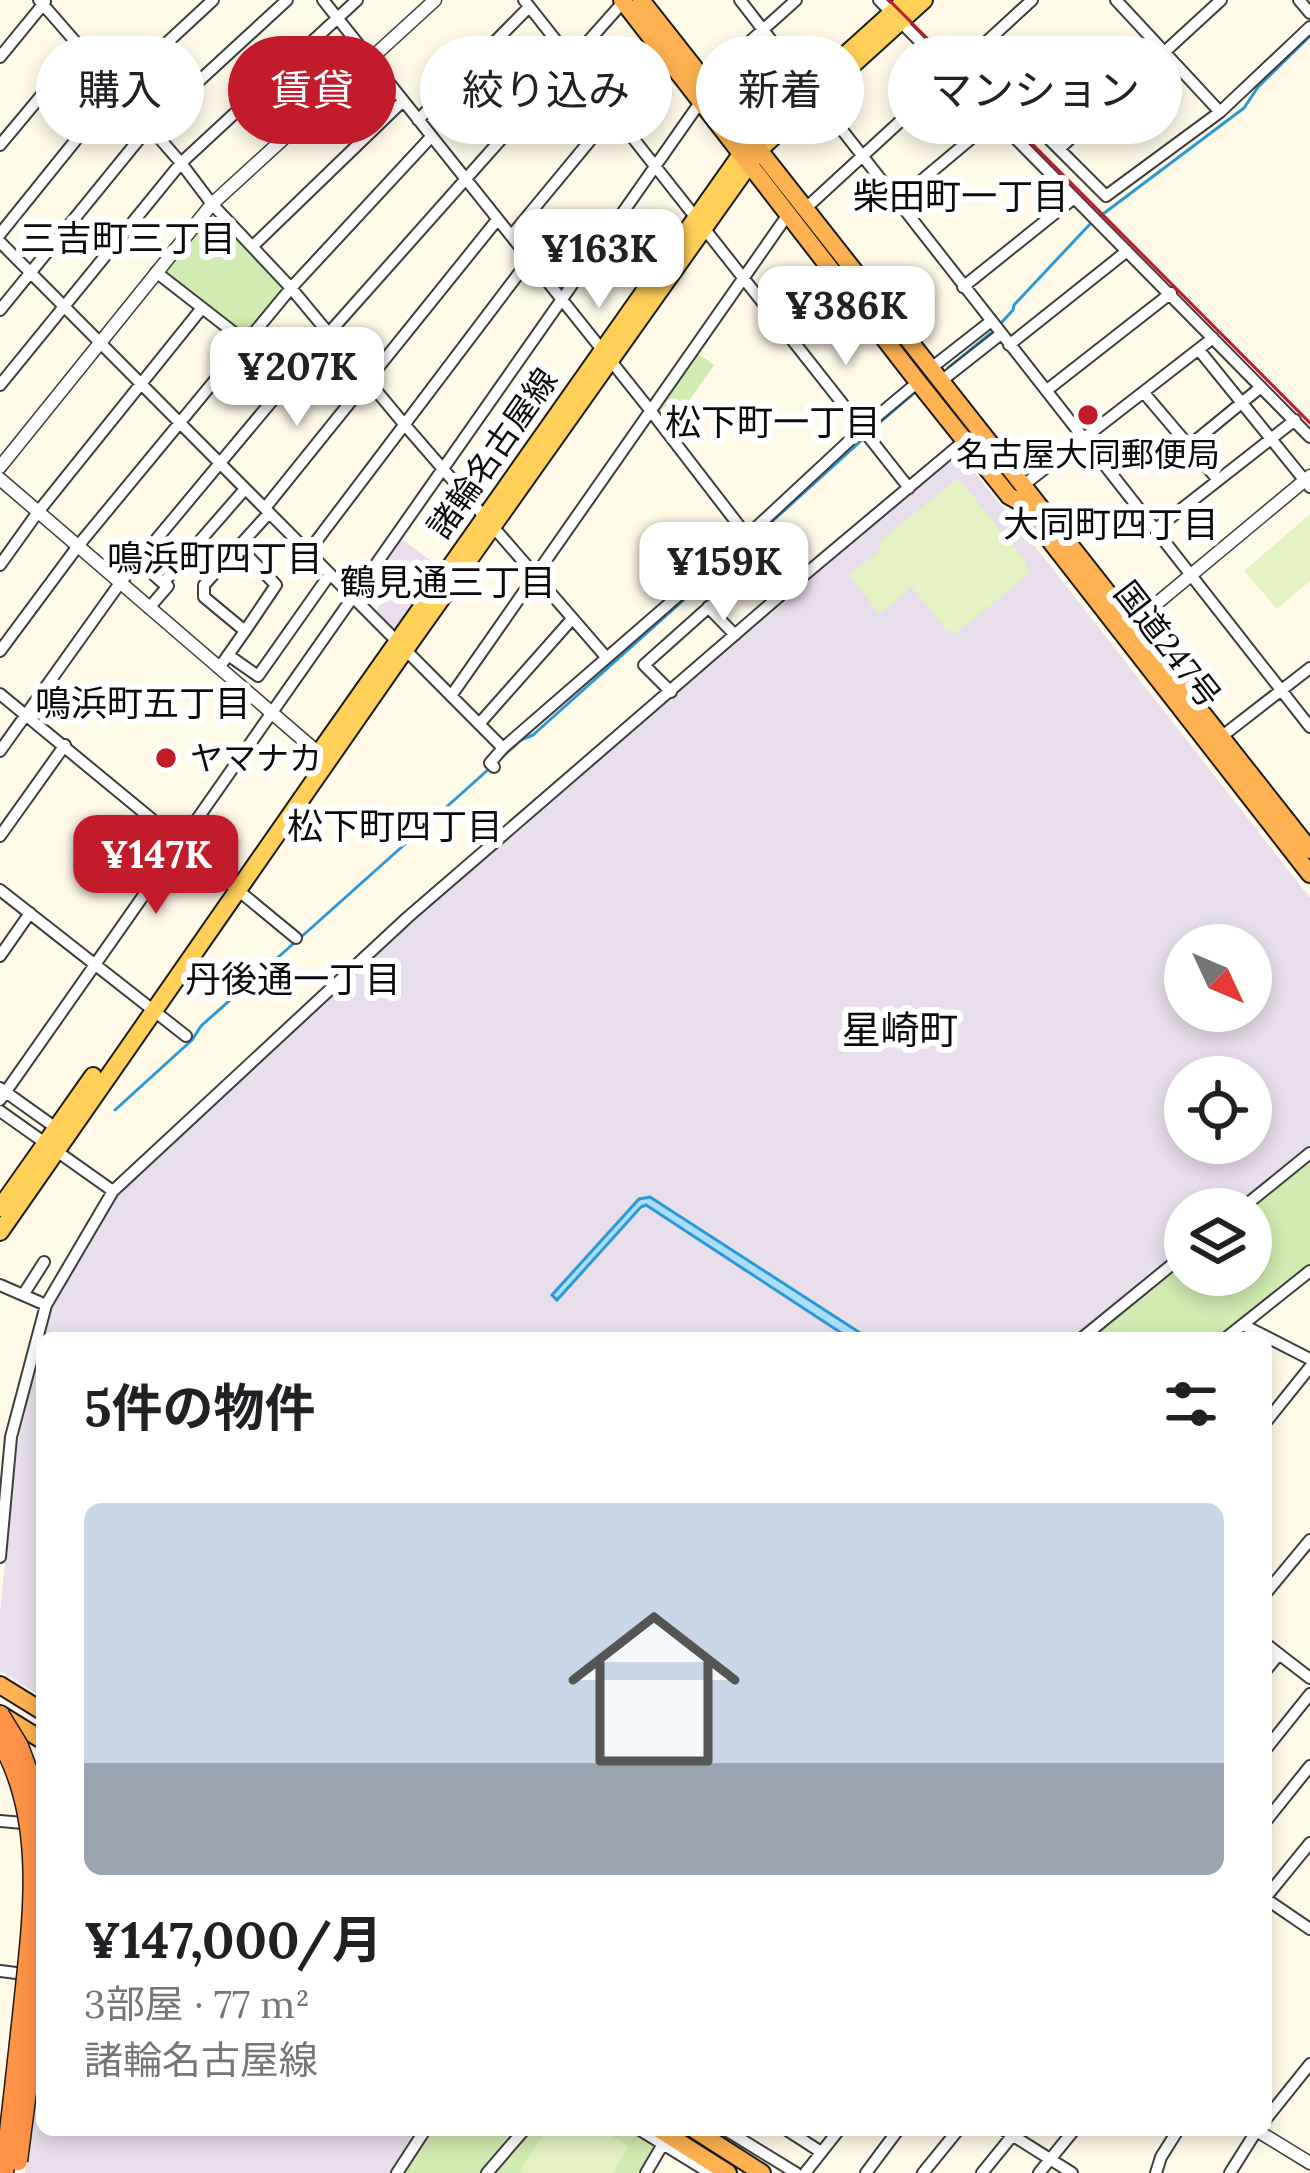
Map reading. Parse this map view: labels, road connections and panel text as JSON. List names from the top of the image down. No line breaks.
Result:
{"streets":{"highway":["国道247号"],"main road":["諸輪名古屋線"]},"crossings":[["諸輪名古屋線","国道247号"]],"districts":["柴田町一丁目","三吉町三丁目","松下町一丁目","大同町四丁目","鳴浜町四丁目","鶴見通三丁目","鳴浜町五丁目","松下町四丁目","丹後通一丁目","星崎町"],"places":["名古屋大同郵便局","ヤマナカ"],"north":"bottom right","page":{"chip":["購入","賃貸","絞り込み","新着","マンション"],"price":["¥163K","¥386K","¥207K","¥159K","¥147K"],"heading":"5件の物件","list":[{"name":"¥147,000/月","note":"3部屋 · 77 m² · 諸輪名古屋線"}]}}
